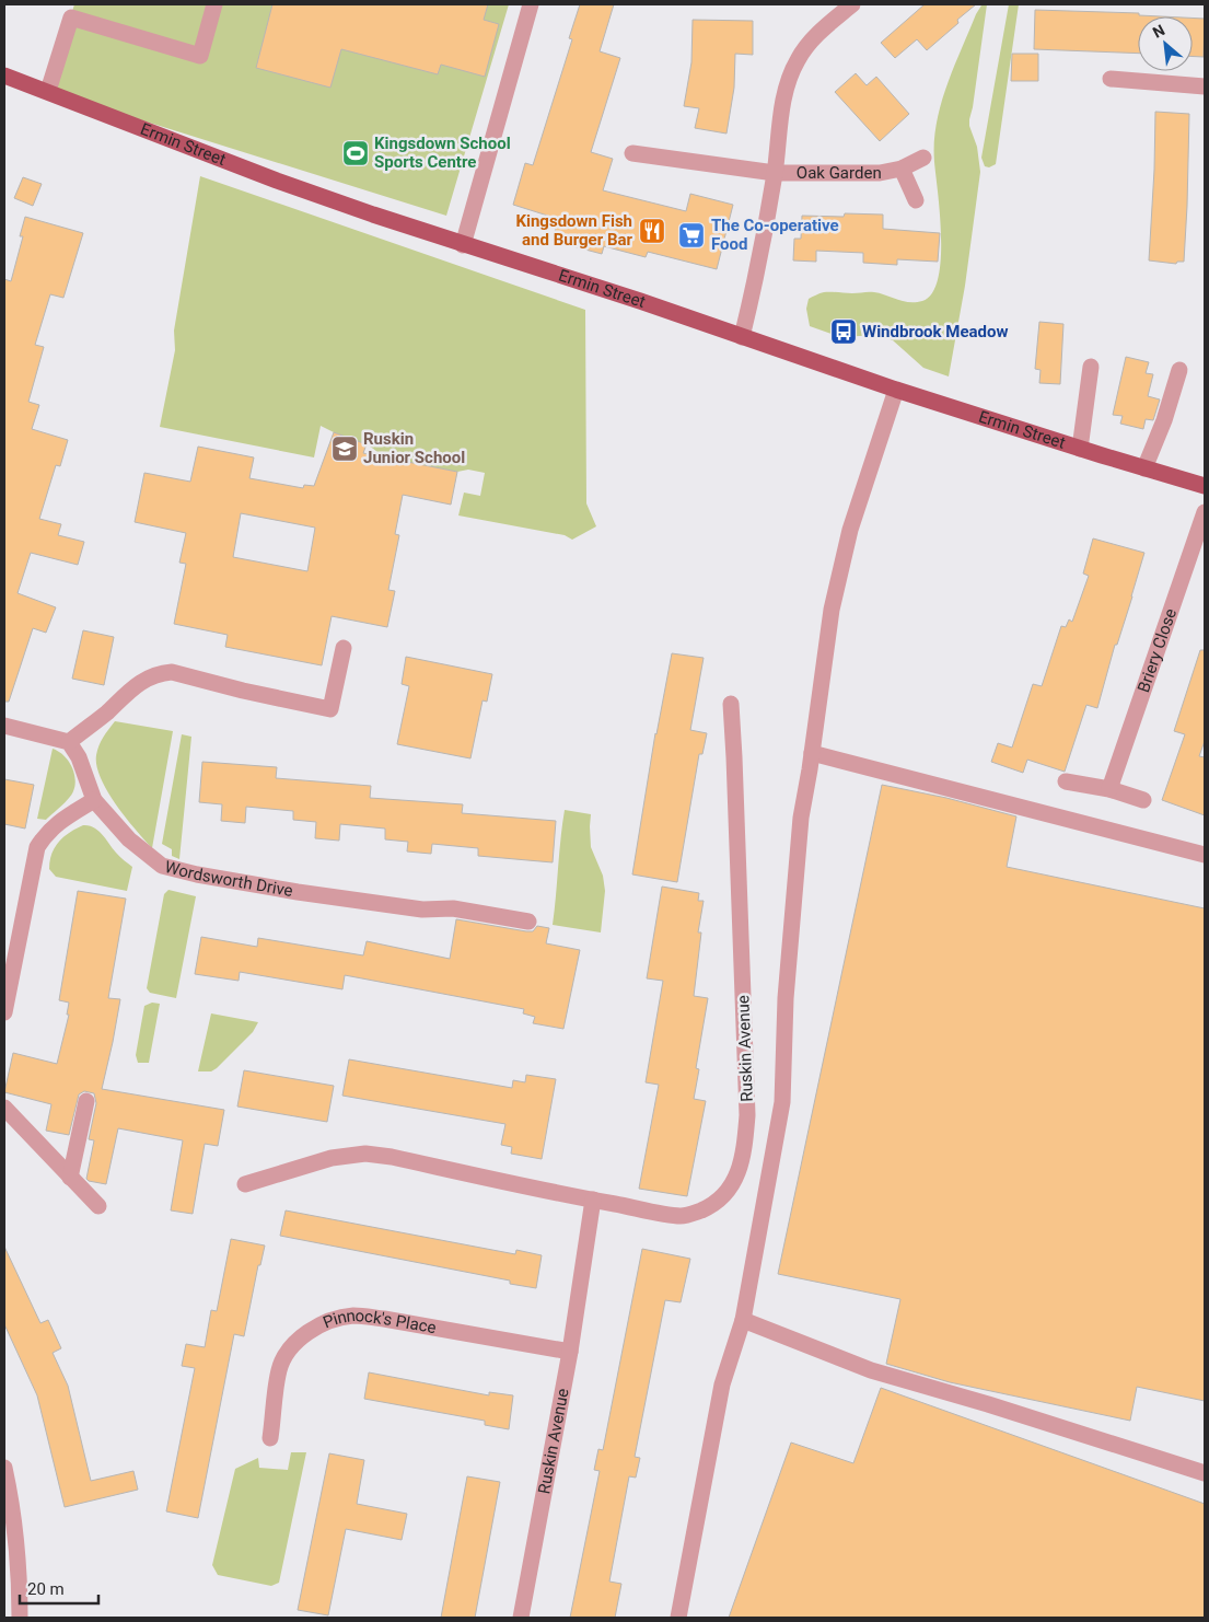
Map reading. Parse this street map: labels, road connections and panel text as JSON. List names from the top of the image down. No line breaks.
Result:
{"streets":{"main road":["Ermin Street"],"street":["Oak Garden","Briery Close","Wordsworth Drive","Ruskin Avenue","Pinnock's Place"]},"crossings":[["Ruskin Avenue","Pinnock's Place"]],"places":{"sports":["Kingsdown School Sports Centre"],"restaurant":["Kingsdown Fish and Burger Bar"],"supermarket":["The Co-operative Food"],"bus stop":["Windbrook Meadow"],"school or university":["Ruskin Junior School"]},"scale_bar":"20 m","north":"top left"}
